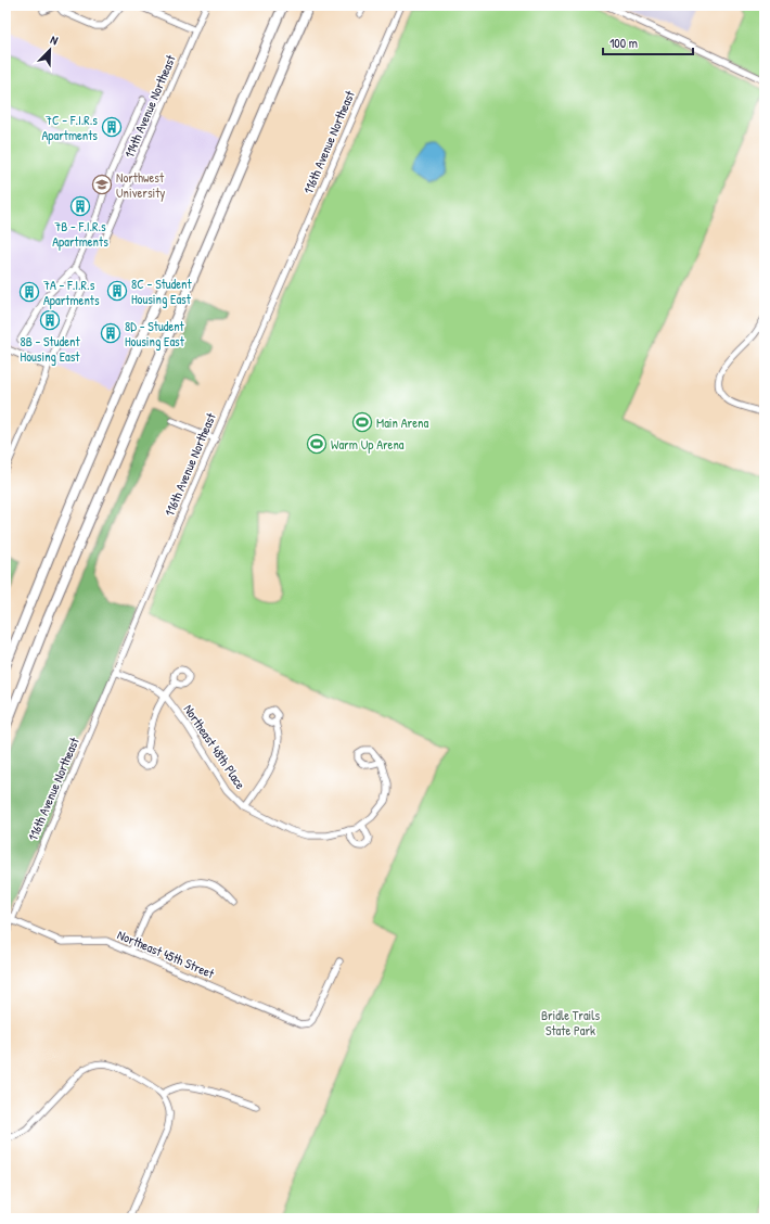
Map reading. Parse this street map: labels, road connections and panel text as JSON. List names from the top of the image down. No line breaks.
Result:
{"streets":{"street":["114th Avenue Northeast","116th Avenue Northeast","Northeast 48th Place","Northeast 45th Street"]},"crossings":[["116th Avenue Northeast","Northeast 48th Place"],["116th Avenue Northeast","Northeast 45th Street"]],"parks":["Bridle Trails State Park"],"places":{"building":["7C - F.I.R.s Apartments","7B - F.I.R.s Apartments","8C - Student Housing East","7A - F.I.R.s Apartments","8B - Student Housing East","8D - Student Housing East"],"school or university":["Northwest University"],"sports":["Main Arena","Warm Up Arena"]},"scale_bar":"100 m","north":"top right"}
